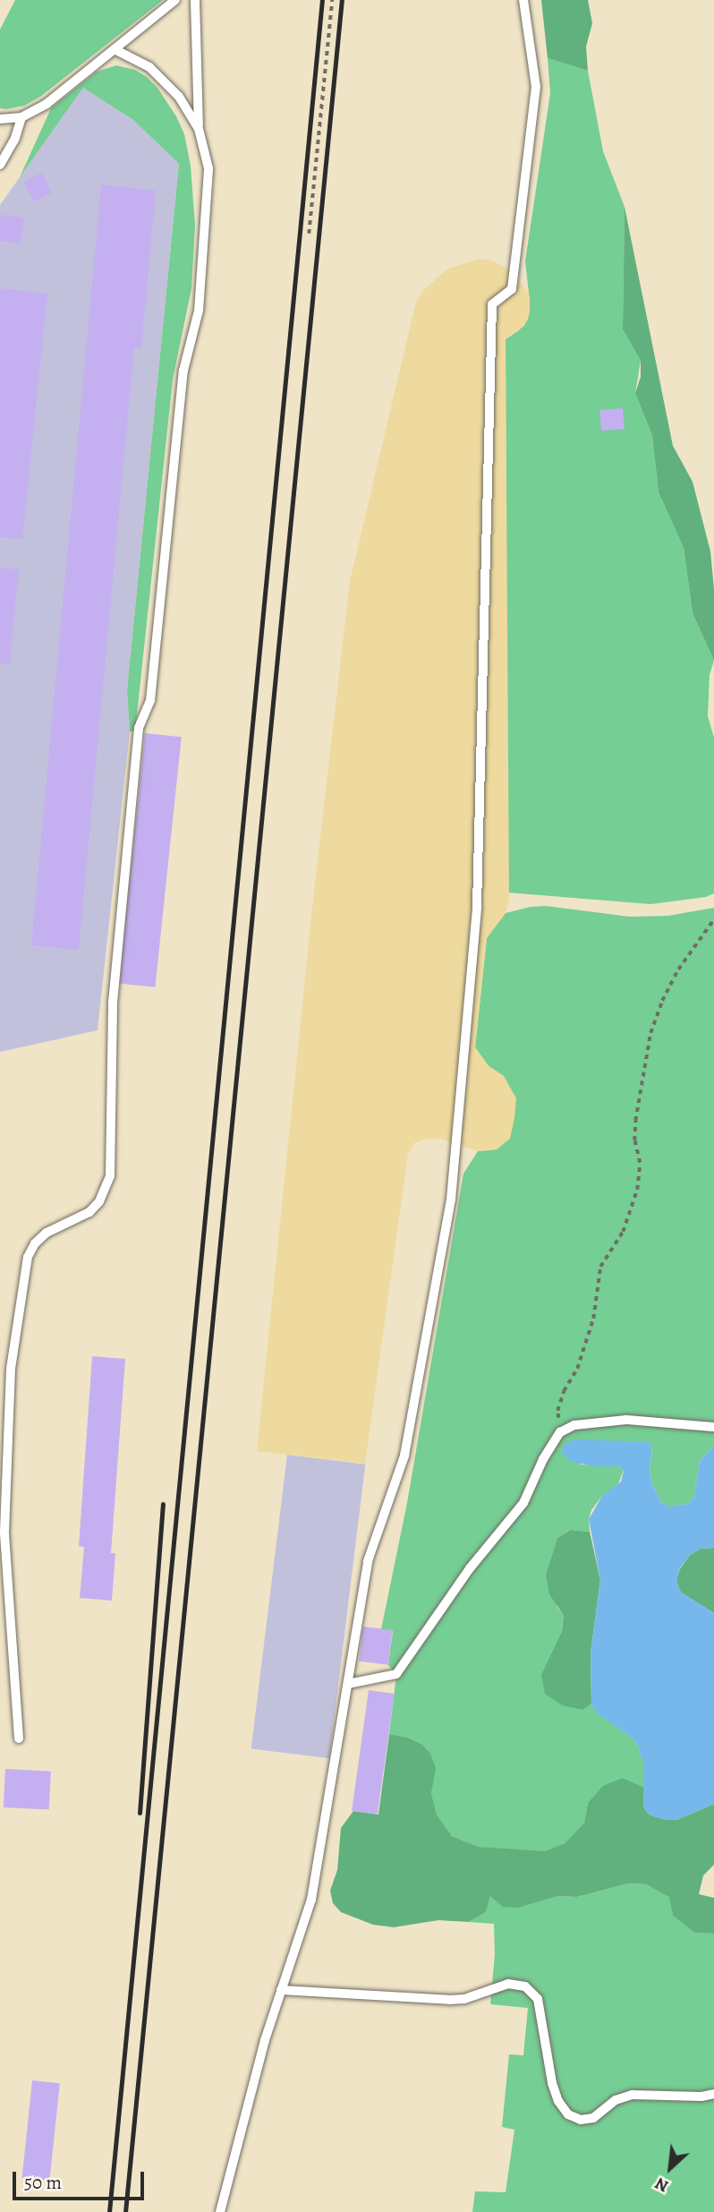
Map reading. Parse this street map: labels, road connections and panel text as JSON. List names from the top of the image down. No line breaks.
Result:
{"scale_bar":"50 m","north":"bottom left"}
